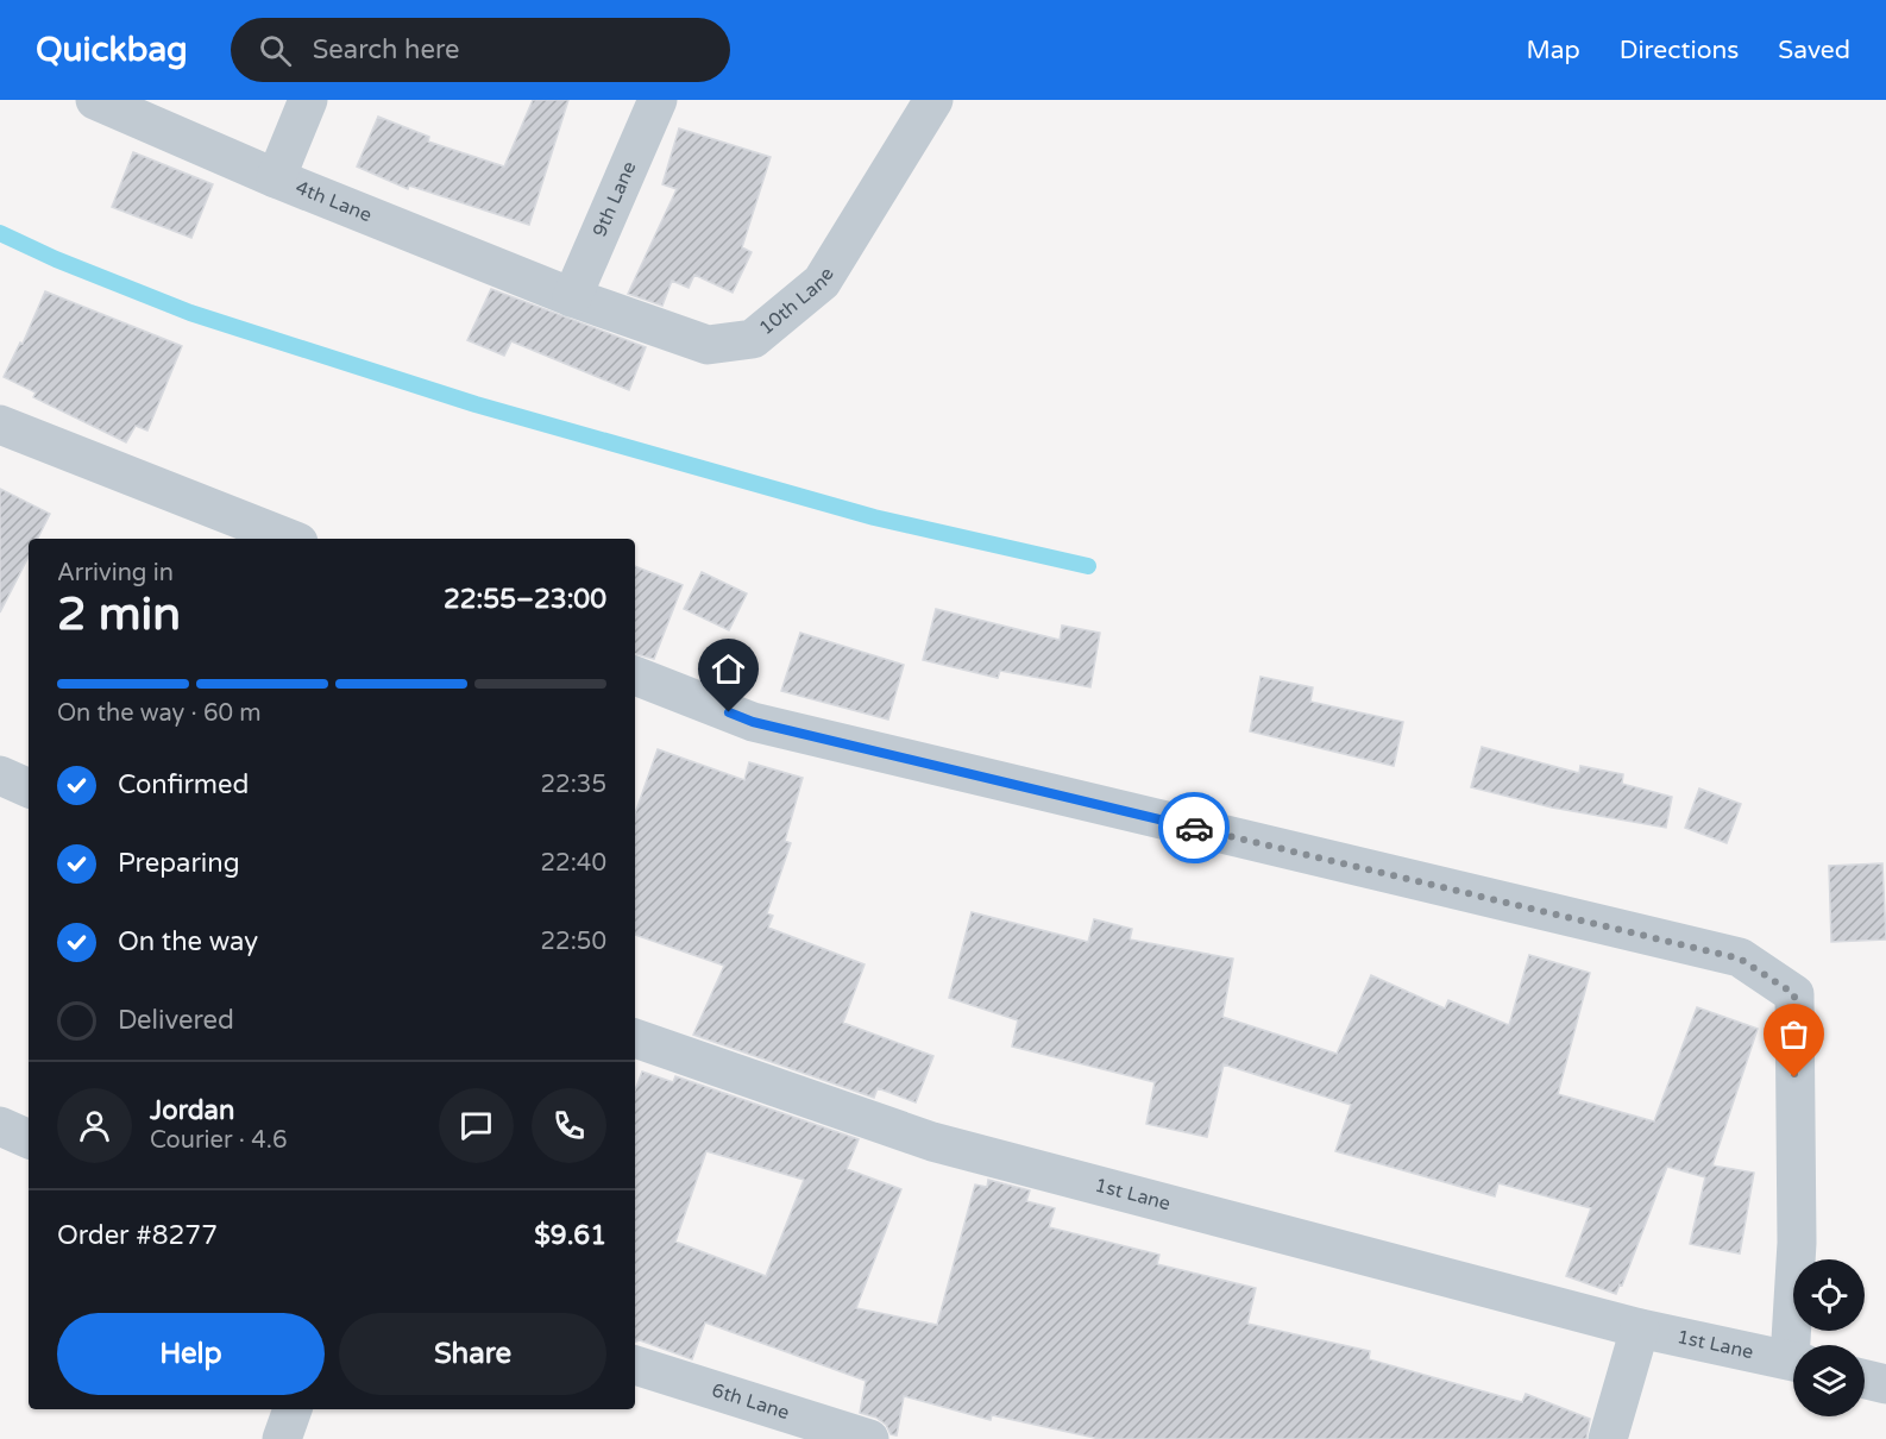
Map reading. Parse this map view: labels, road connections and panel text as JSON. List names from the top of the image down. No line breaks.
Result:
{"streets":{"street":["9th Lane","4th Lane","10th Lane","1st Lane","6th Lane"]},"crossings":[["9th Lane","4th Lane"],["9th Lane","10th Lane"],["4th Lane","10th Lane"]],"page":{"header":"Quickbag","search":"Search here","nav":["Map","Directions","Saved"],"heading":["2 min","Arriving in","22:55–23:00"],"panel":["Jordan","Courier · 4.6","Order #8277","$9.61"],"bar":"On the way · 60 m","list":[["Confirmed","22:35"],["Preparing","22:40"],["On the way","22:50"],"Delivered"],"buttons":["Help","Share"]}}
